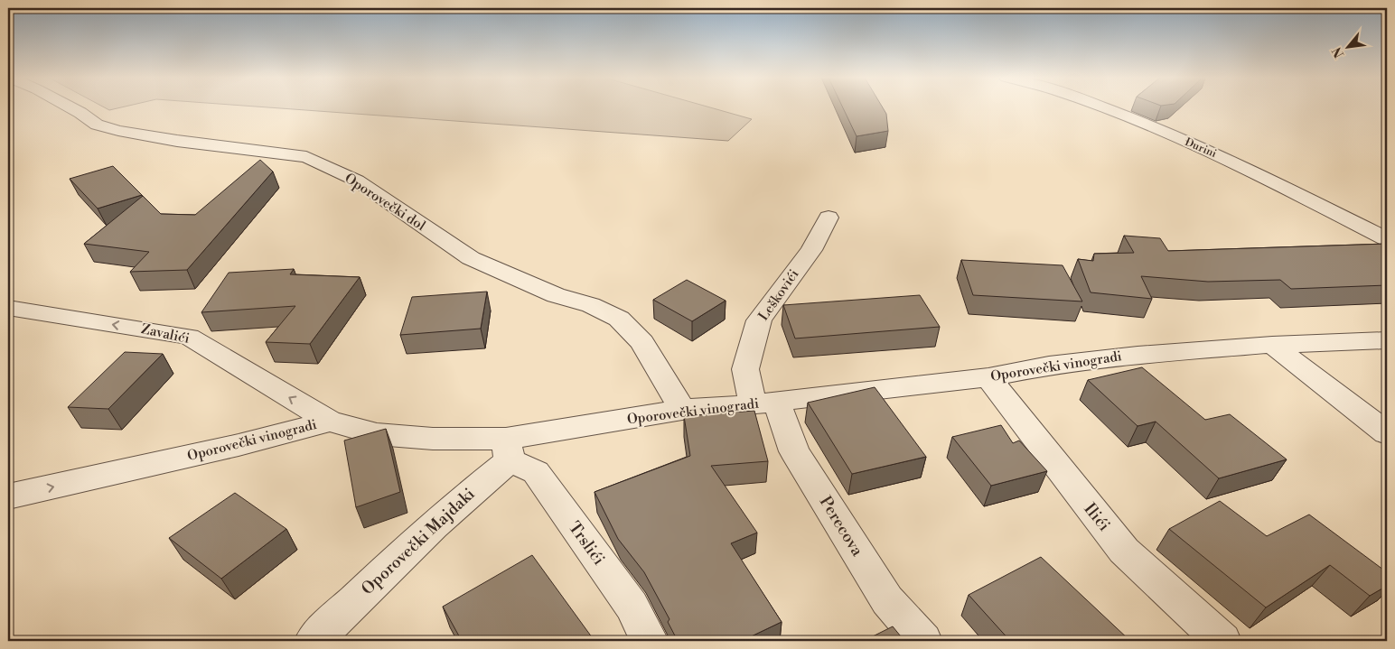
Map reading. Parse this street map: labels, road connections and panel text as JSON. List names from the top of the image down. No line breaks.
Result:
{"streets":{"street":["Đurini","Oporovečki dol","Leškovići","Zavalići","Oporovečki vinogradi","Ilići","Perecova","Oporovečki Majdaki","Trslići"]},"crossings":[["Oporovečki dol","Oporovečki vinogradi"],["Leškovići","Oporovečki vinogradi"],["Leškovići","Perecova"],["Zavalići","Oporovečki vinogradi"],["Oporovečki vinogradi","Ilići"],["Oporovečki vinogradi","Perecova"],["Oporovečki vinogradi","Oporovečki Majdaki"],["Oporovečki vinogradi","Trslići"],["Oporovečki Majdaki","Trslići"]],"one_way":["Zavalići"],"north":"bottom left"}
